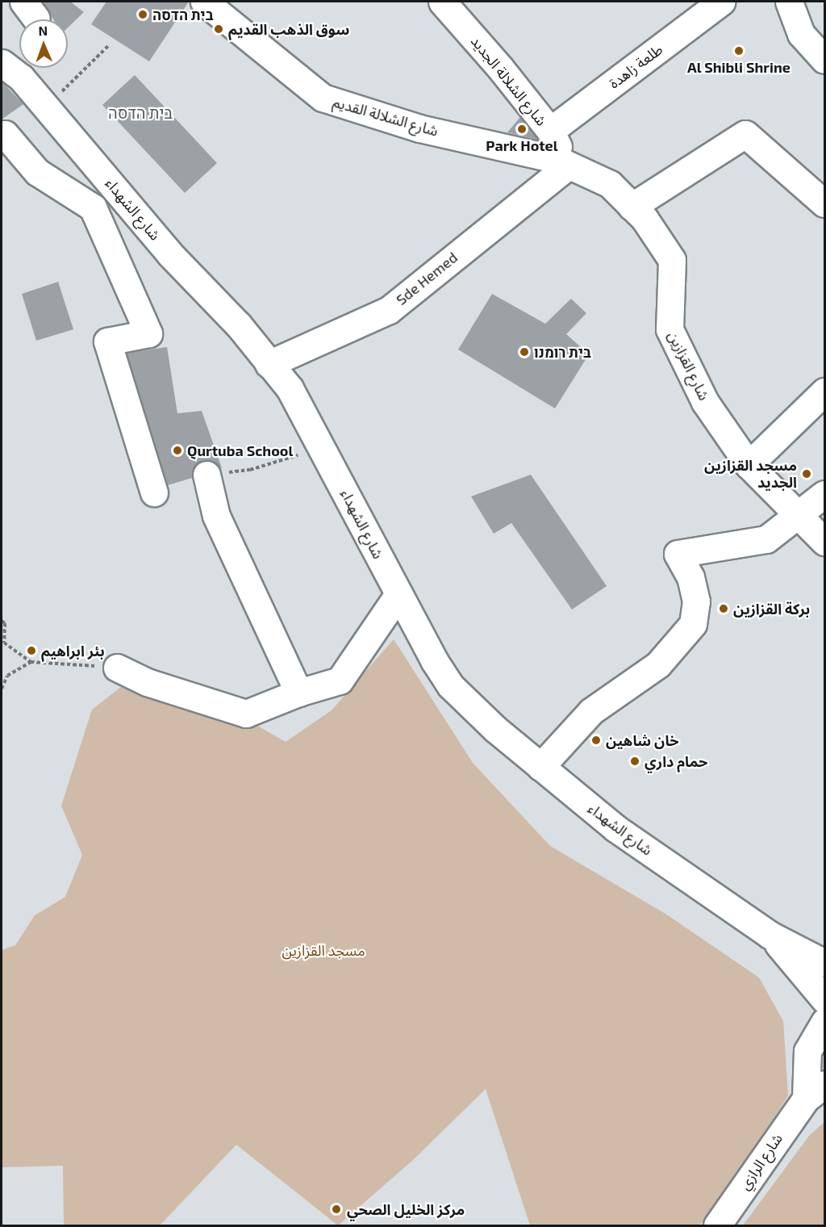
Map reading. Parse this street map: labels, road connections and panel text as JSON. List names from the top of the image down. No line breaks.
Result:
{"streets":{"street":["طلعة زاهدة","شارع الشلالة الجديد","شارع الشلالة القديم","شارع الشهداء","Sde Hemed","شارع القزازين","شارع الرازي"]},"crossings":[["طلعة زاهدة","شارع الشلالة الجديد"],["شارع الشلالة الجديد","شارع الشلالة القديم"],["شارع الشلالة الجديد","Sde Hemed"],["شارع الشلالة الجديد","شارع القزازين"],["شارع الشلالة القديم","Sde Hemed"],["شارع الشلالة القديم","شارع القزازين"],["شارع الشهداء","Sde Hemed"],["Sde Hemed","شارع القزازين"]],"districts":["בית הדסה"],"parks":["مسجد القزازين"],"places":["בית הדסה","سوق الذهب القديم","Al Shibli Shrine","Park Hotel","בית רומנו","Qurtuba School","مسجد القزازين الجديد","بركة القزازين","بئر ابراهيم","خان شاهين","حمام داري","مركز الخليل الصحي"],"north":"top"}
